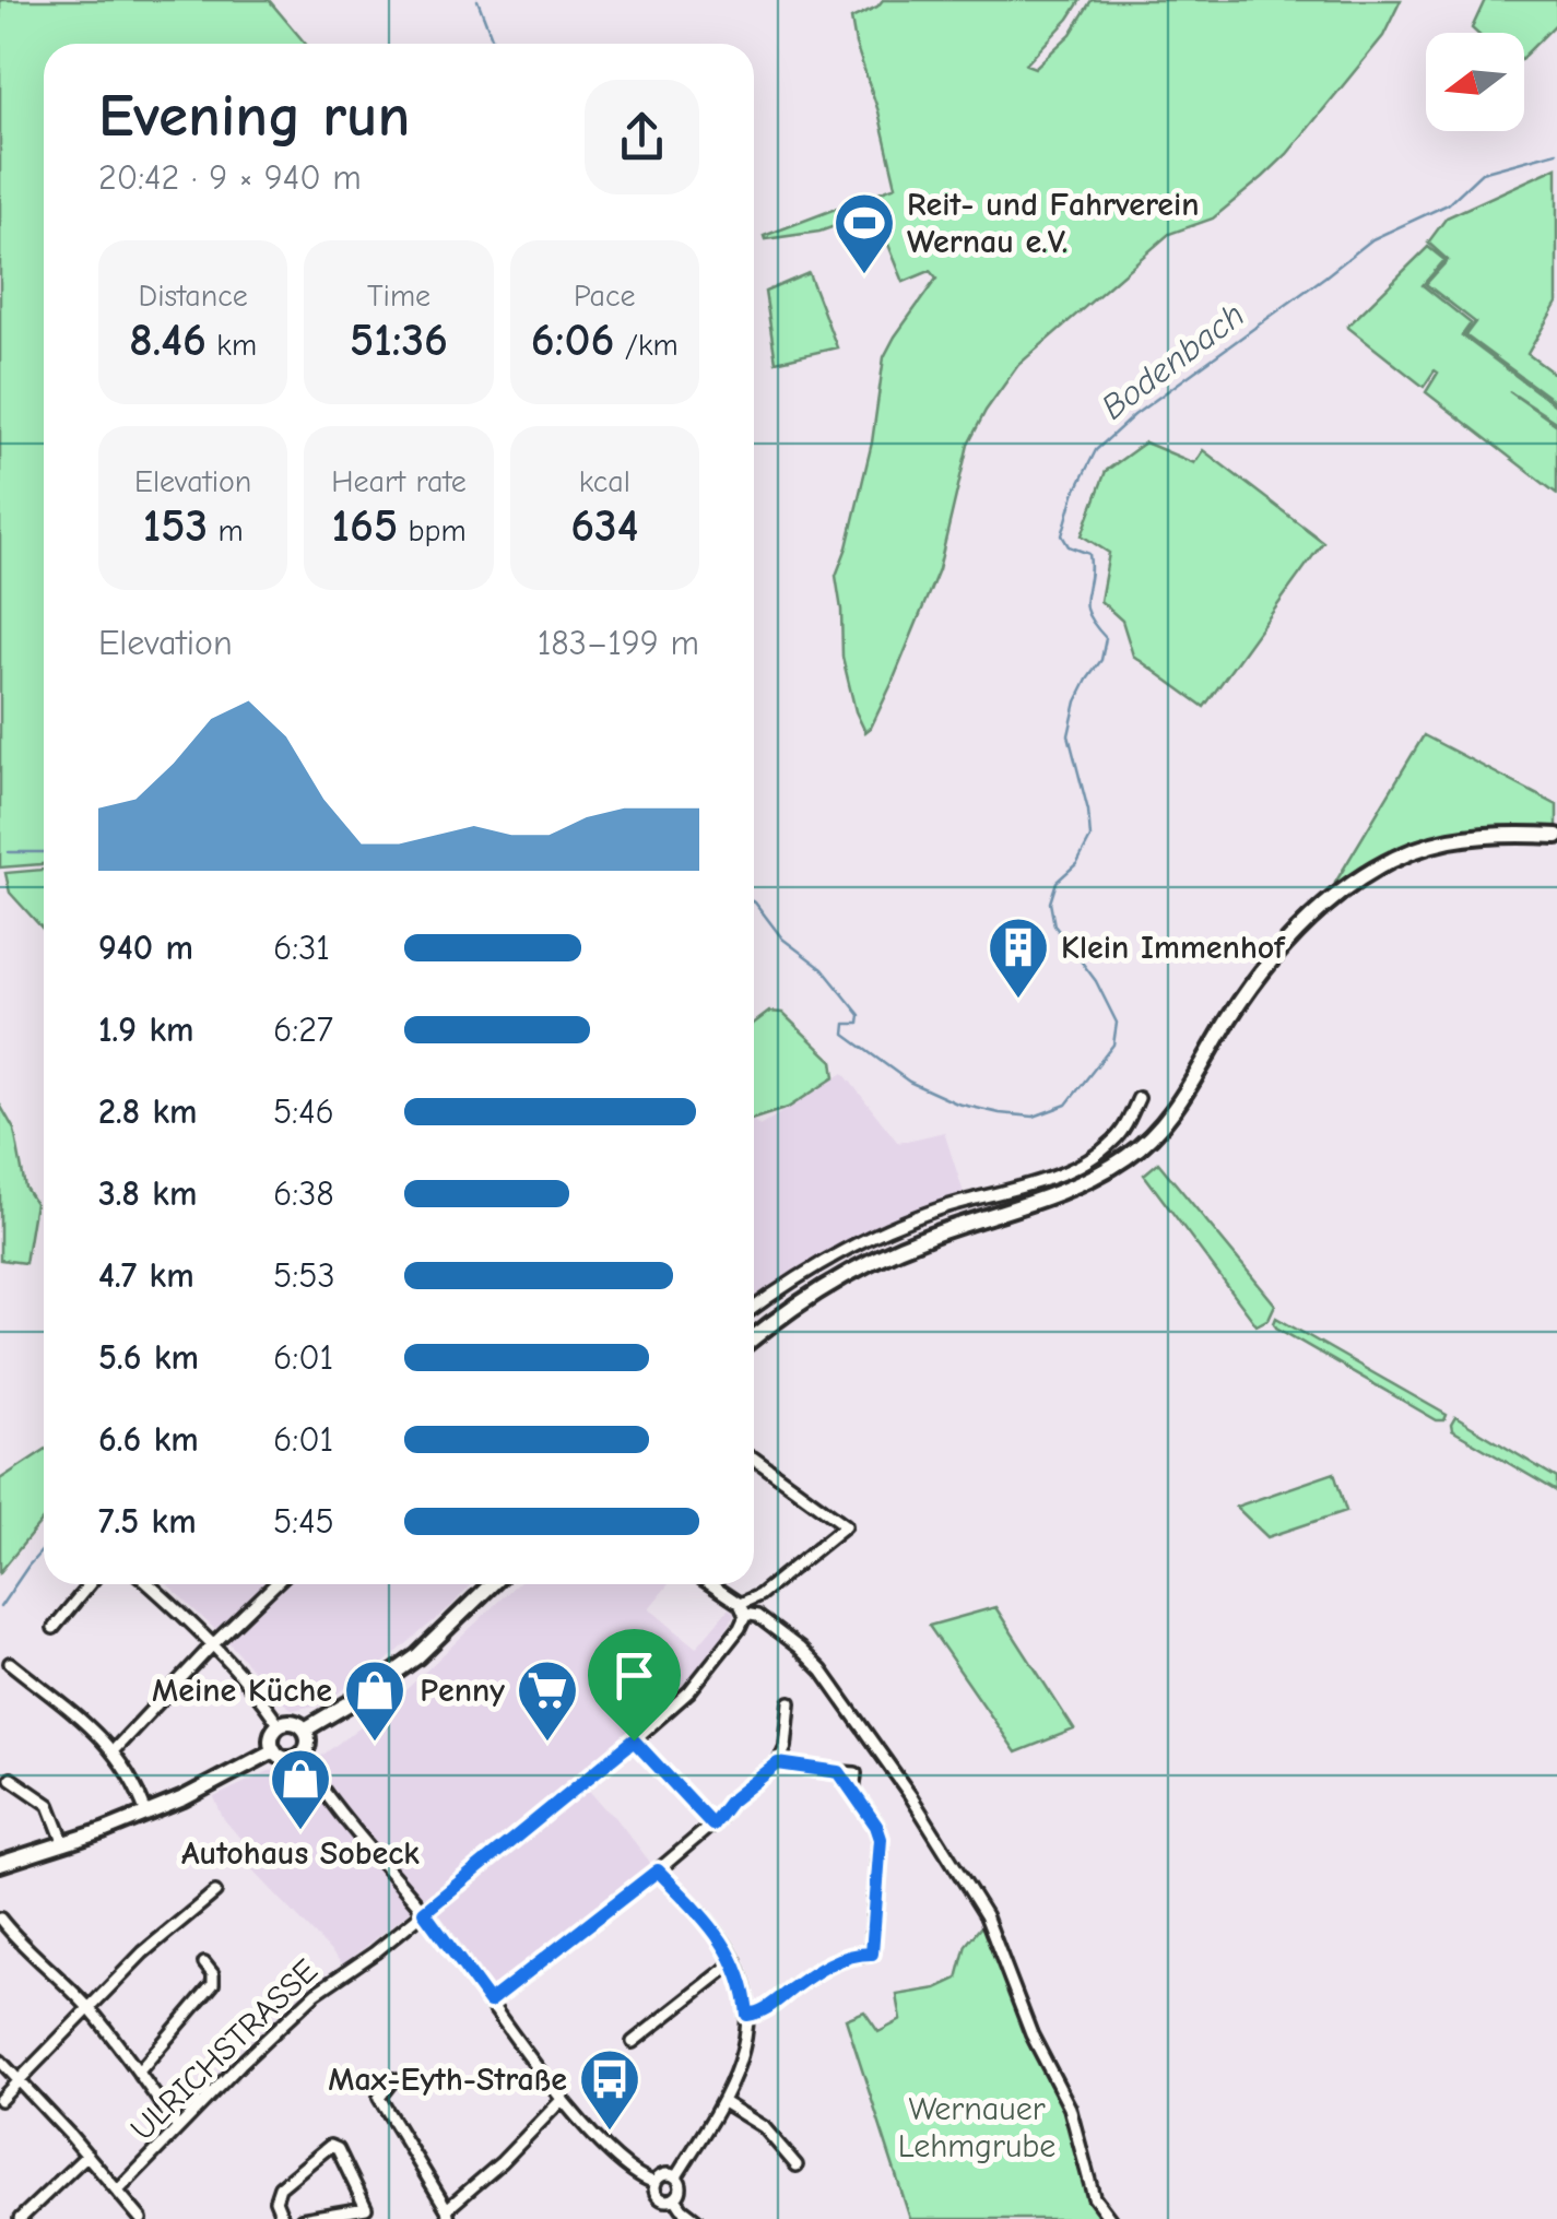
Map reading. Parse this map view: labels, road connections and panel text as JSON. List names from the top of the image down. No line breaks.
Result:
{"streets":{"street":["ULRICHSTRASSE"]},"water":["Bodenbach"],"parks":["Wernauer Lehmgrube"],"places":{"sports":["Reit- und Fahrverein Wernau e.V."],"building":["Klein Immenhof"],"shop":["Meine Küche","Autohaus Sobeck"],"supermarket":["Penny"],"bus stop":["Max-Eyth-Straße"]},"north":"left","page":{"heading":["Evening run","20:42 · 9 × 940 m"],"stats":[["Distance","8.46 km"],["Time","51:36"],["Pace","6:06 /km"],["Elevation","153 m"],["Heart rate","165 bpm"],["kcal","634"]],"chart":["Elevation","183–199 m"],"list":[{"name":"940 m","note":"6:31"},{"name":"1.9 km","note":"6:27"},{"name":"2.8 km","note":"5:46"},{"name":"3.8 km","note":"6:38"},{"name":"4.7 km","note":"5:53"},{"name":"5.6 km","note":"6:01"},{"name":"6.6 km","note":"6:01"},{"name":"7.5 km","note":"5:45"}]}}
